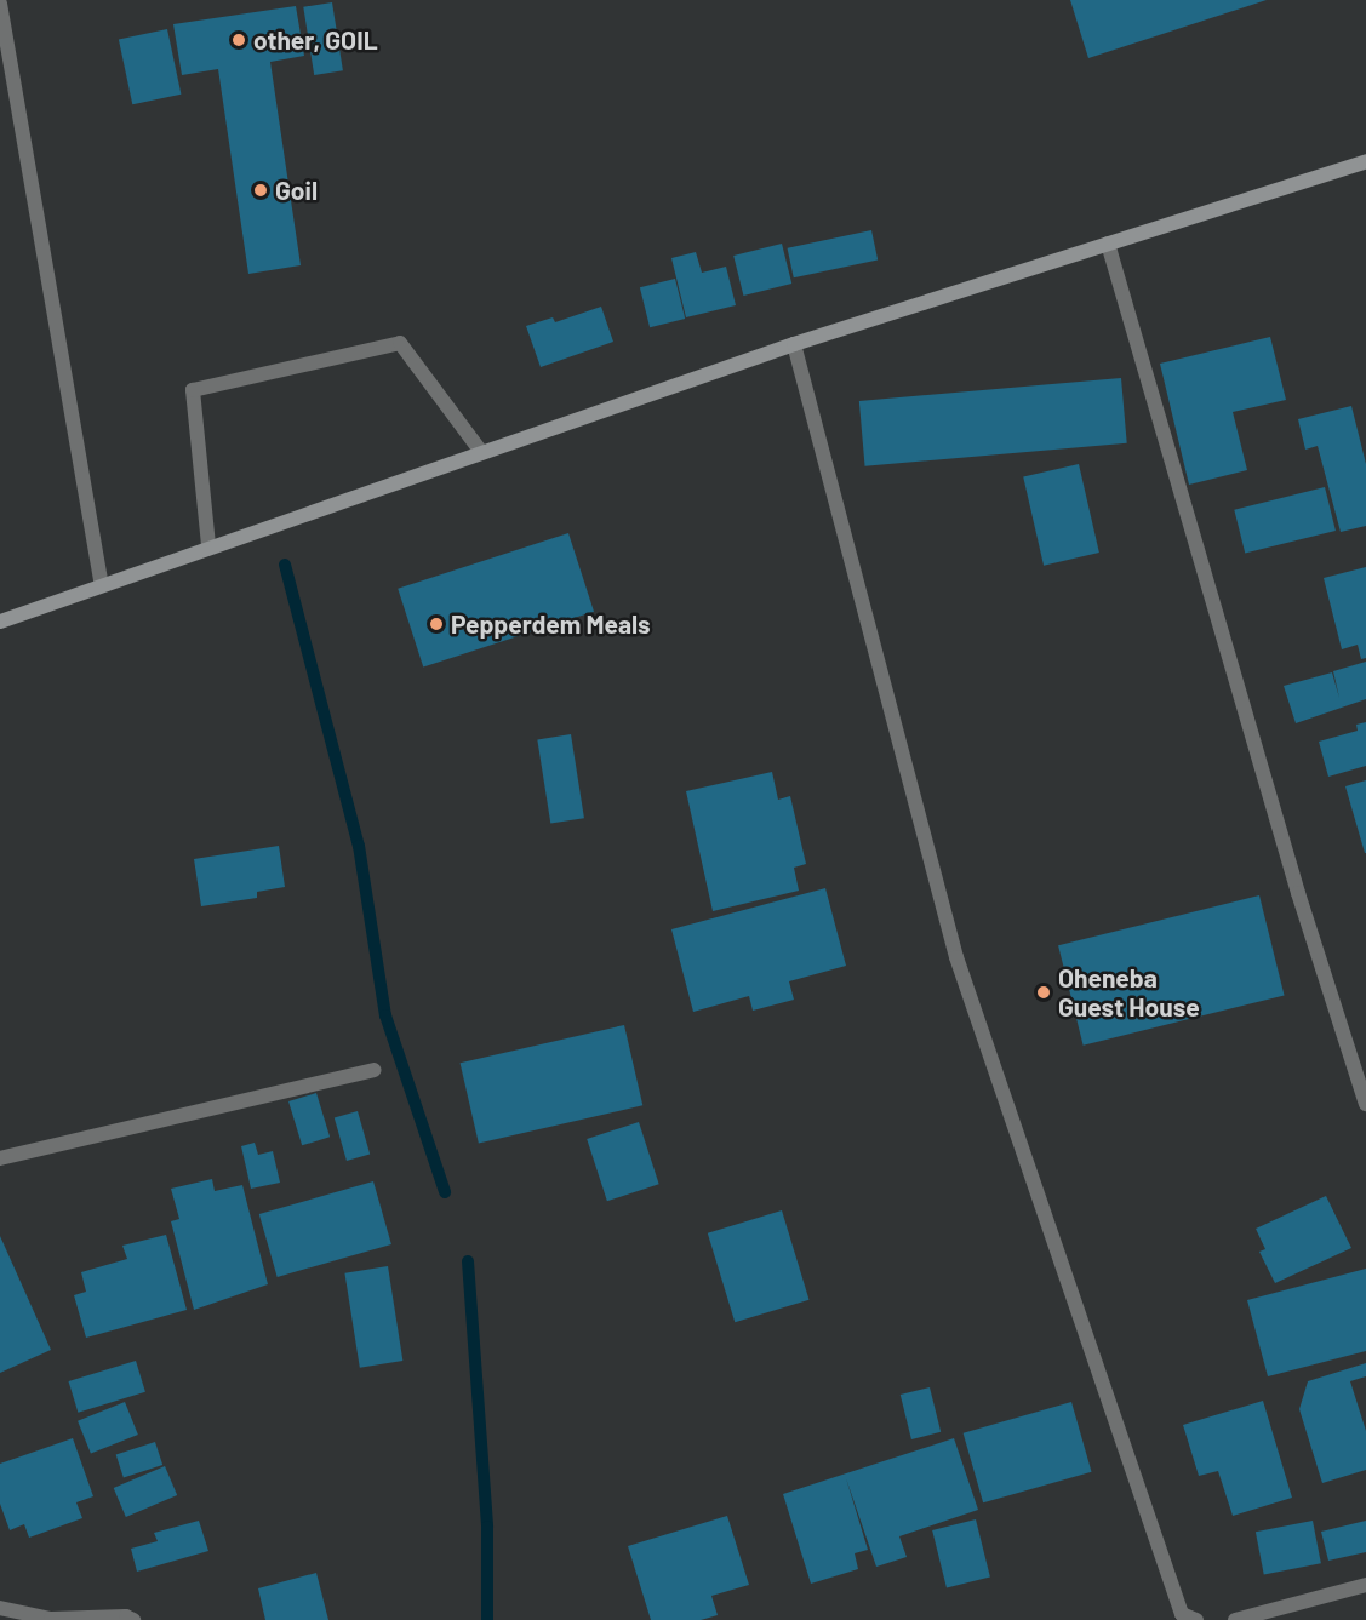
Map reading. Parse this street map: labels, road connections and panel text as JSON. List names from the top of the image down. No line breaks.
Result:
{"places":["other, GOIL","Goil","Pepperdem Meals","Oheneba Guest House"]}
